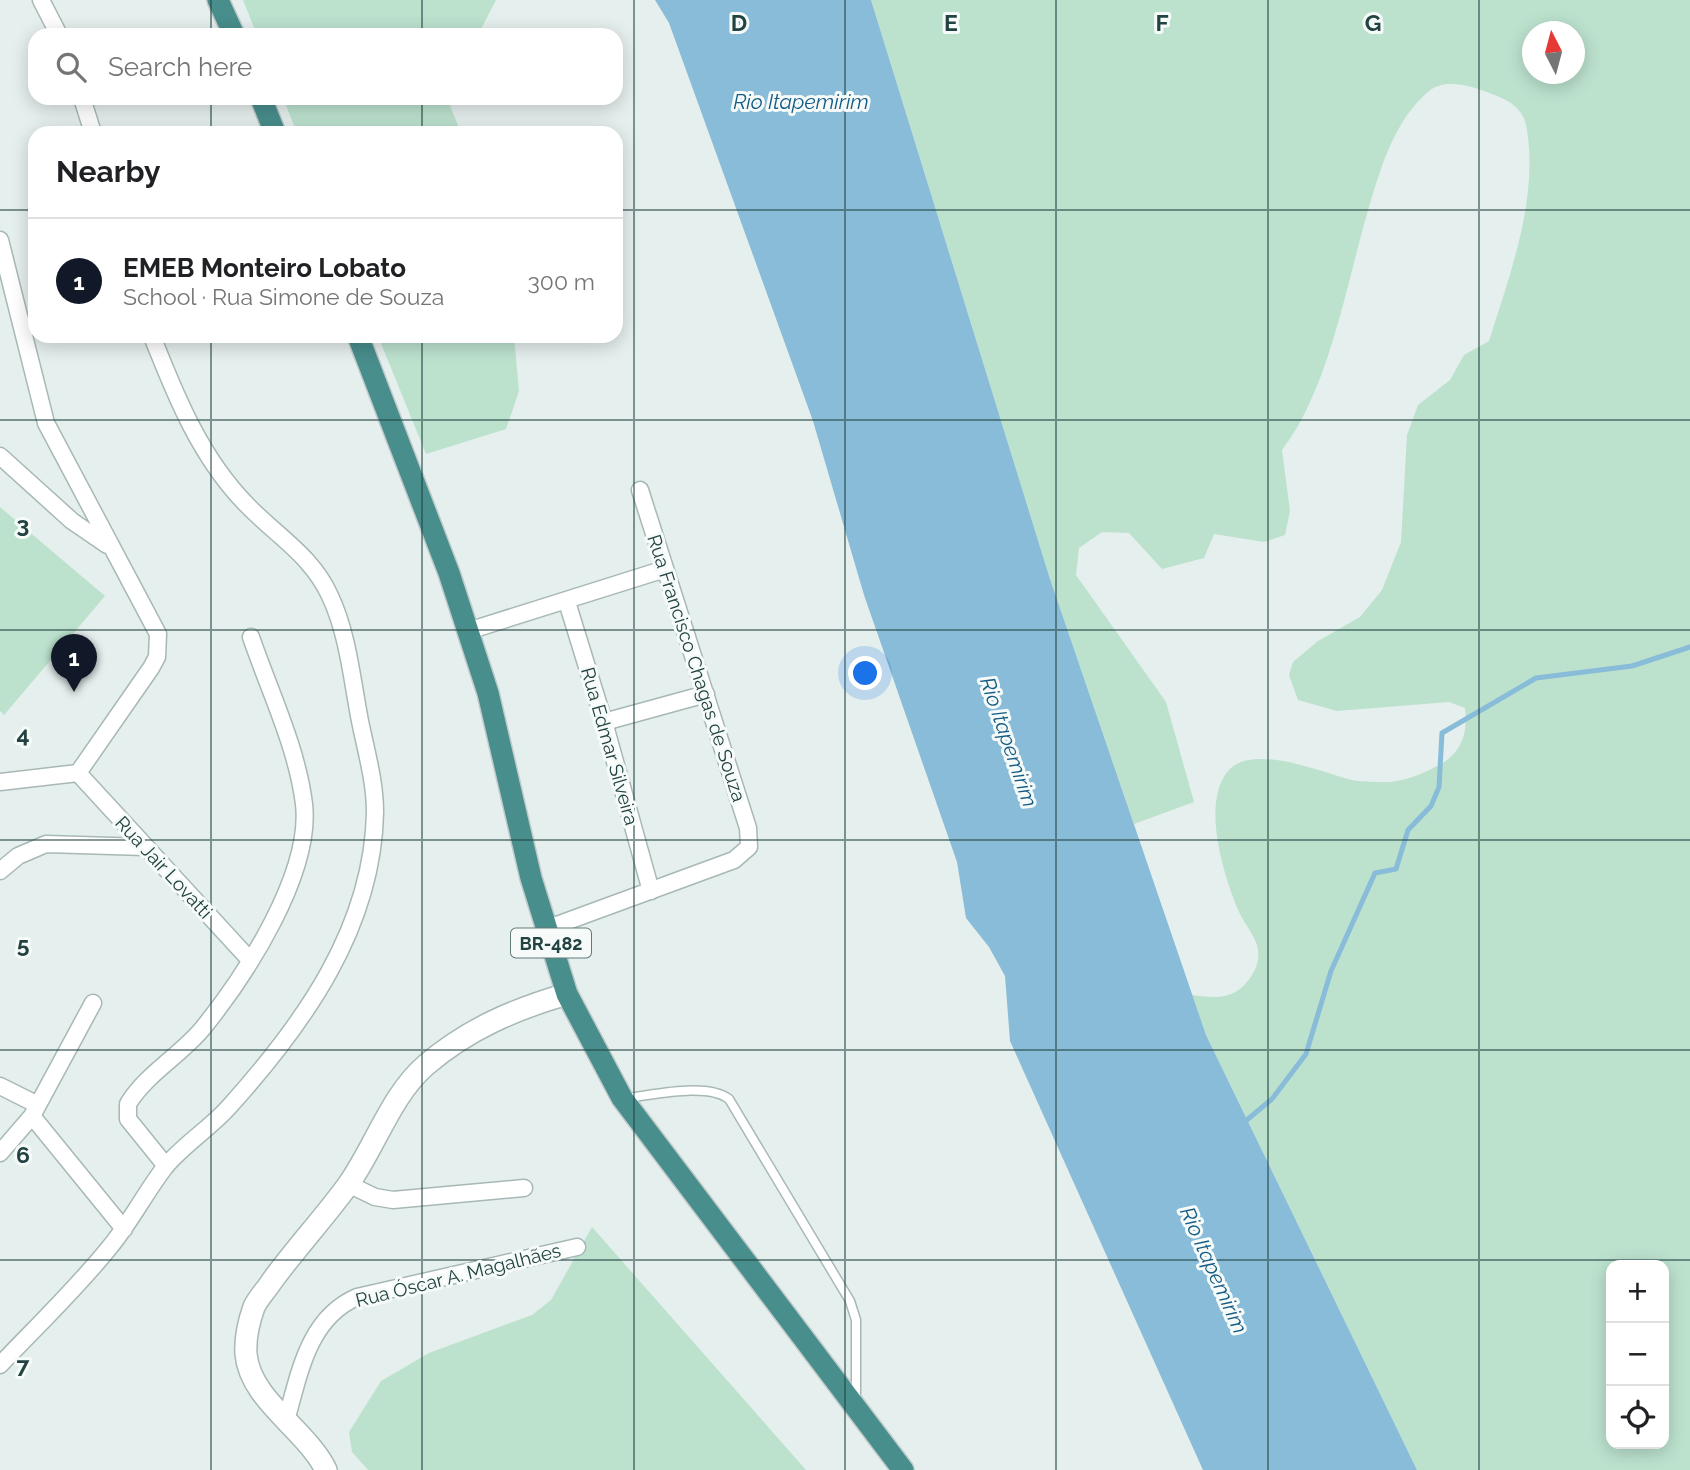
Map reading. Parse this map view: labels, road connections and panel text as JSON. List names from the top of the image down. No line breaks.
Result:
{"streets":{"highway":["BR-482"],"street":["Rua Francisco Chagas de Souza","Rua Edmar Silveira","Rua Jair Lovatti","Rua Óscar A. Magalhães"]},"crossings":[["Rua Francisco Chagas de Souza","Rua Edmar Silveira"]],"water":["Rio Itapemirim"],"north":"top","page":{"search":"Search here","heading":"Nearby","list":[{"mark":"1","name":"EMEB Monteiro Lobato","note":"School · Rua Simone de Souza","value":"300 m"}],"pins":"1","map_buttons":["+","−"]},"grid":{"columns":["D","E","F","G"],"rows":["3","4","5","6","7"]}}
